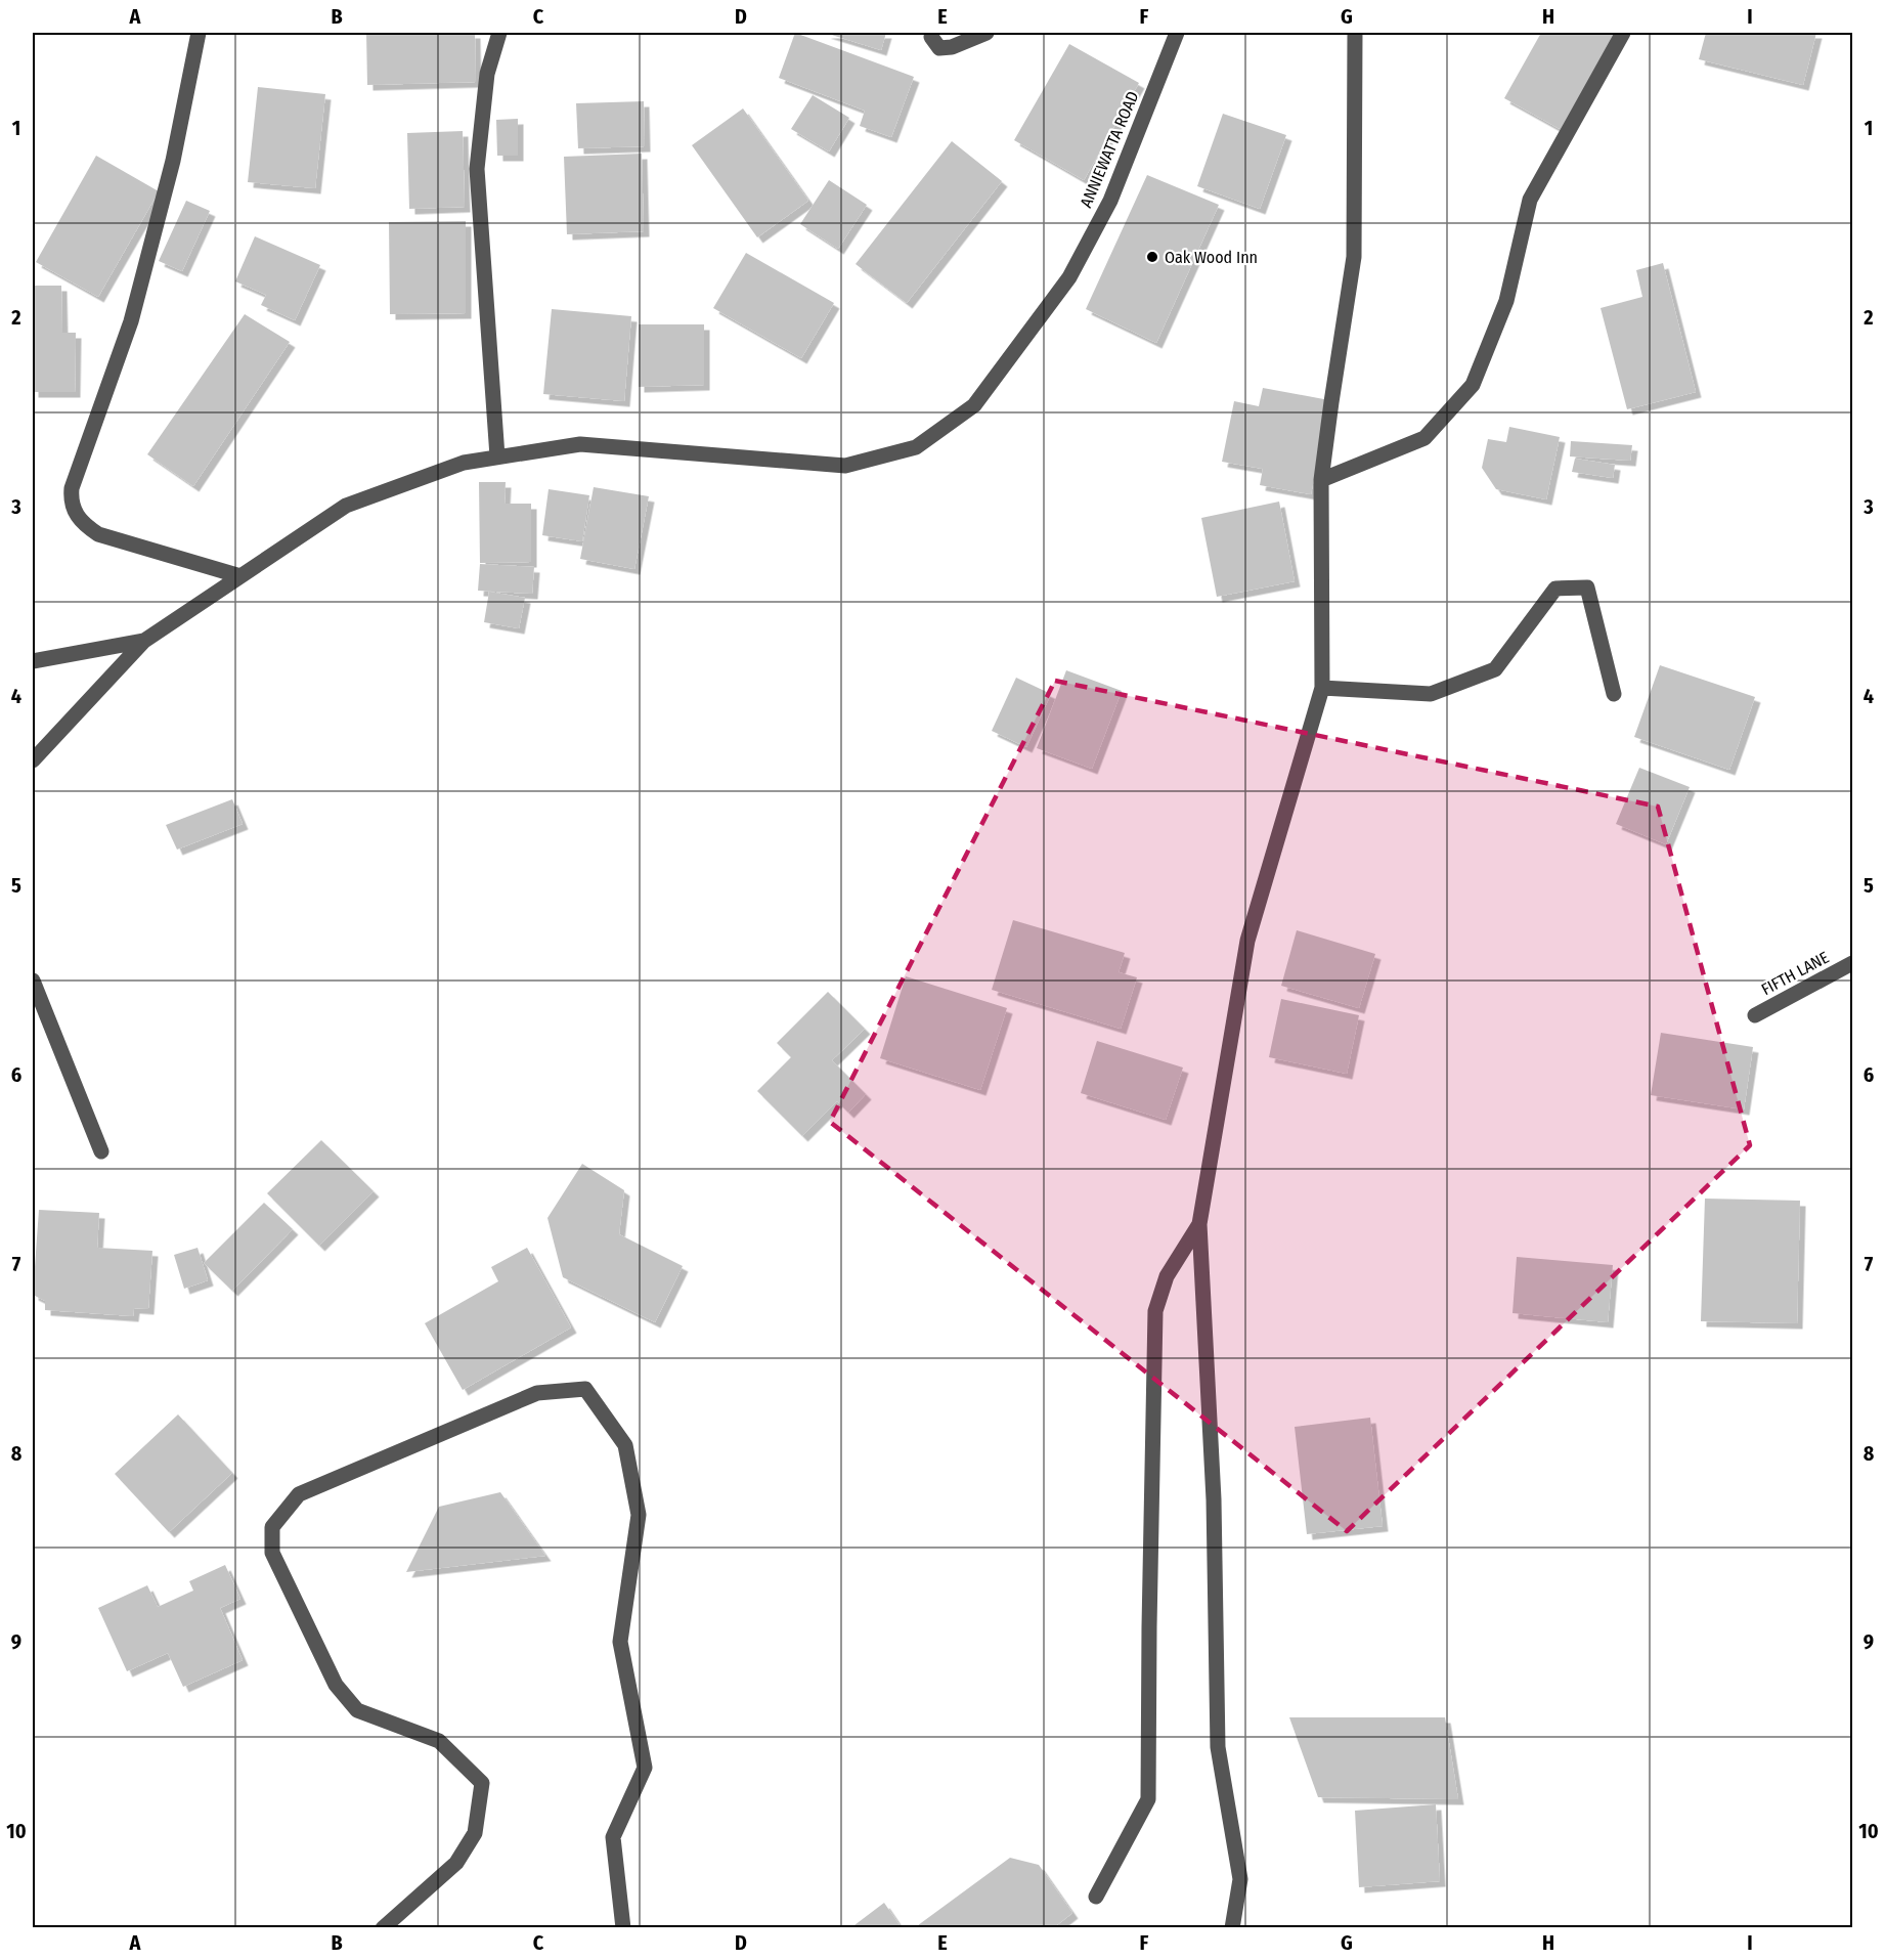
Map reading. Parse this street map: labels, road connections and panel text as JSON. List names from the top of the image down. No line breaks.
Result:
{"streets":{"street":["ANNIEWATTA ROAD","FIFTH LANE"]},"places":["Oak Wood Inn"],"grid":{"columns":["A","B","C","D","E","F","G","H","I"],"rows":["1","2","3","4","5","6","7","8","9","10"]}}
